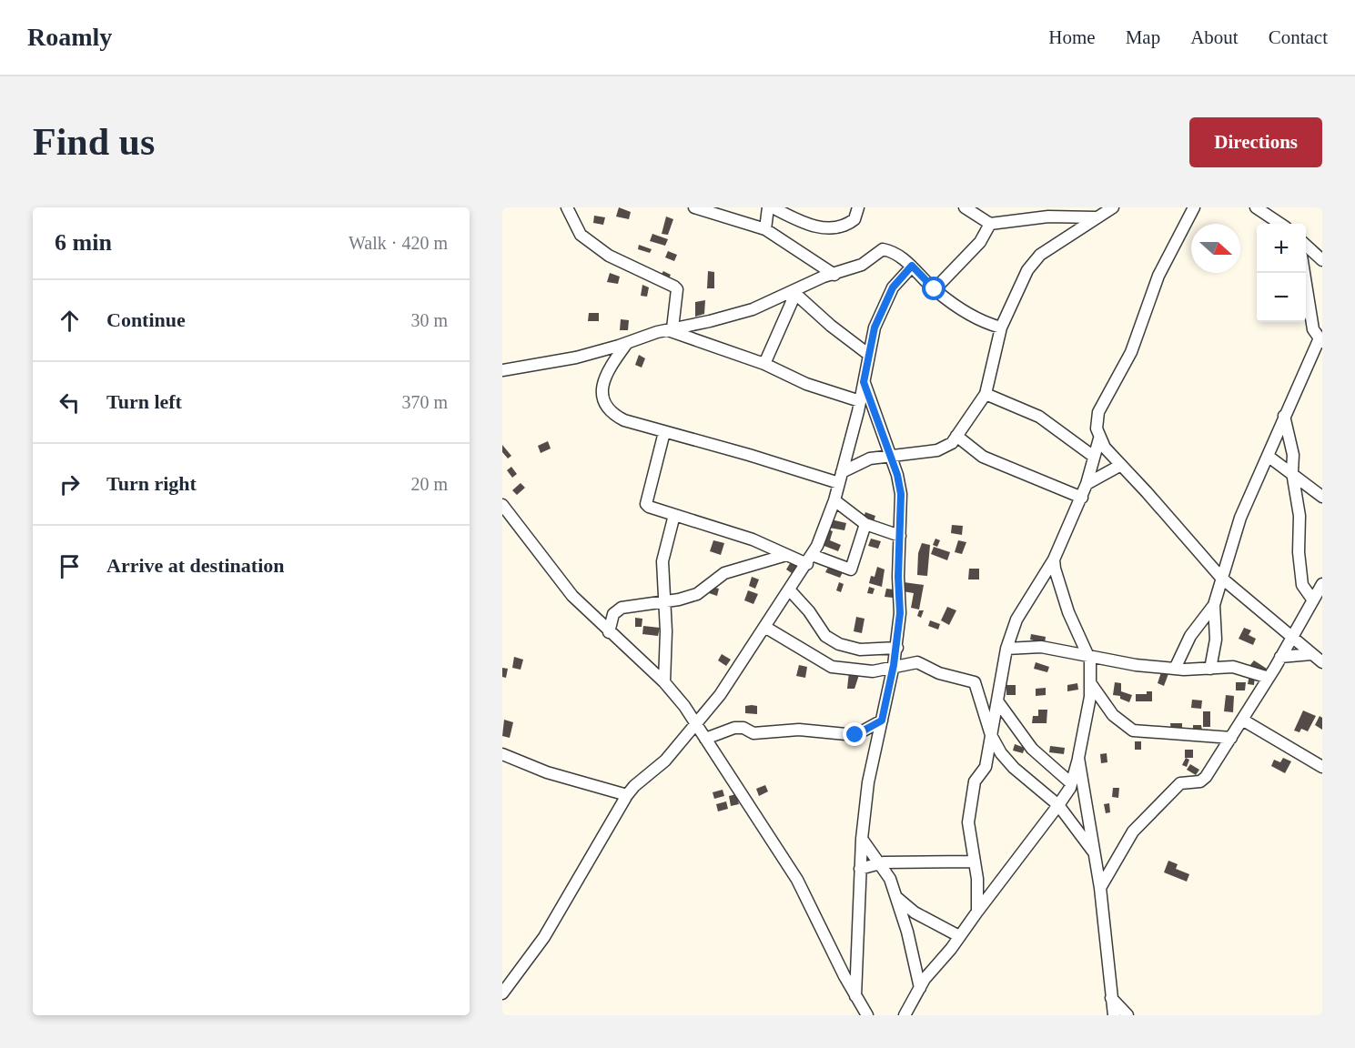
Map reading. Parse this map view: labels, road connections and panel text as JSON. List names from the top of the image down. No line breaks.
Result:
{"north":"right","page":{"header":"Roamly","nav":["Home","Map","About","Contact"],"buttons":"Directions","title":"Find us","heading":["6 min","Walk · 420 m"],"map_buttons":["+","−"],"list":[["Continue","30 m"],["Turn left","370 m"],["Turn right","20 m"],"Arrive at destination"]}}
